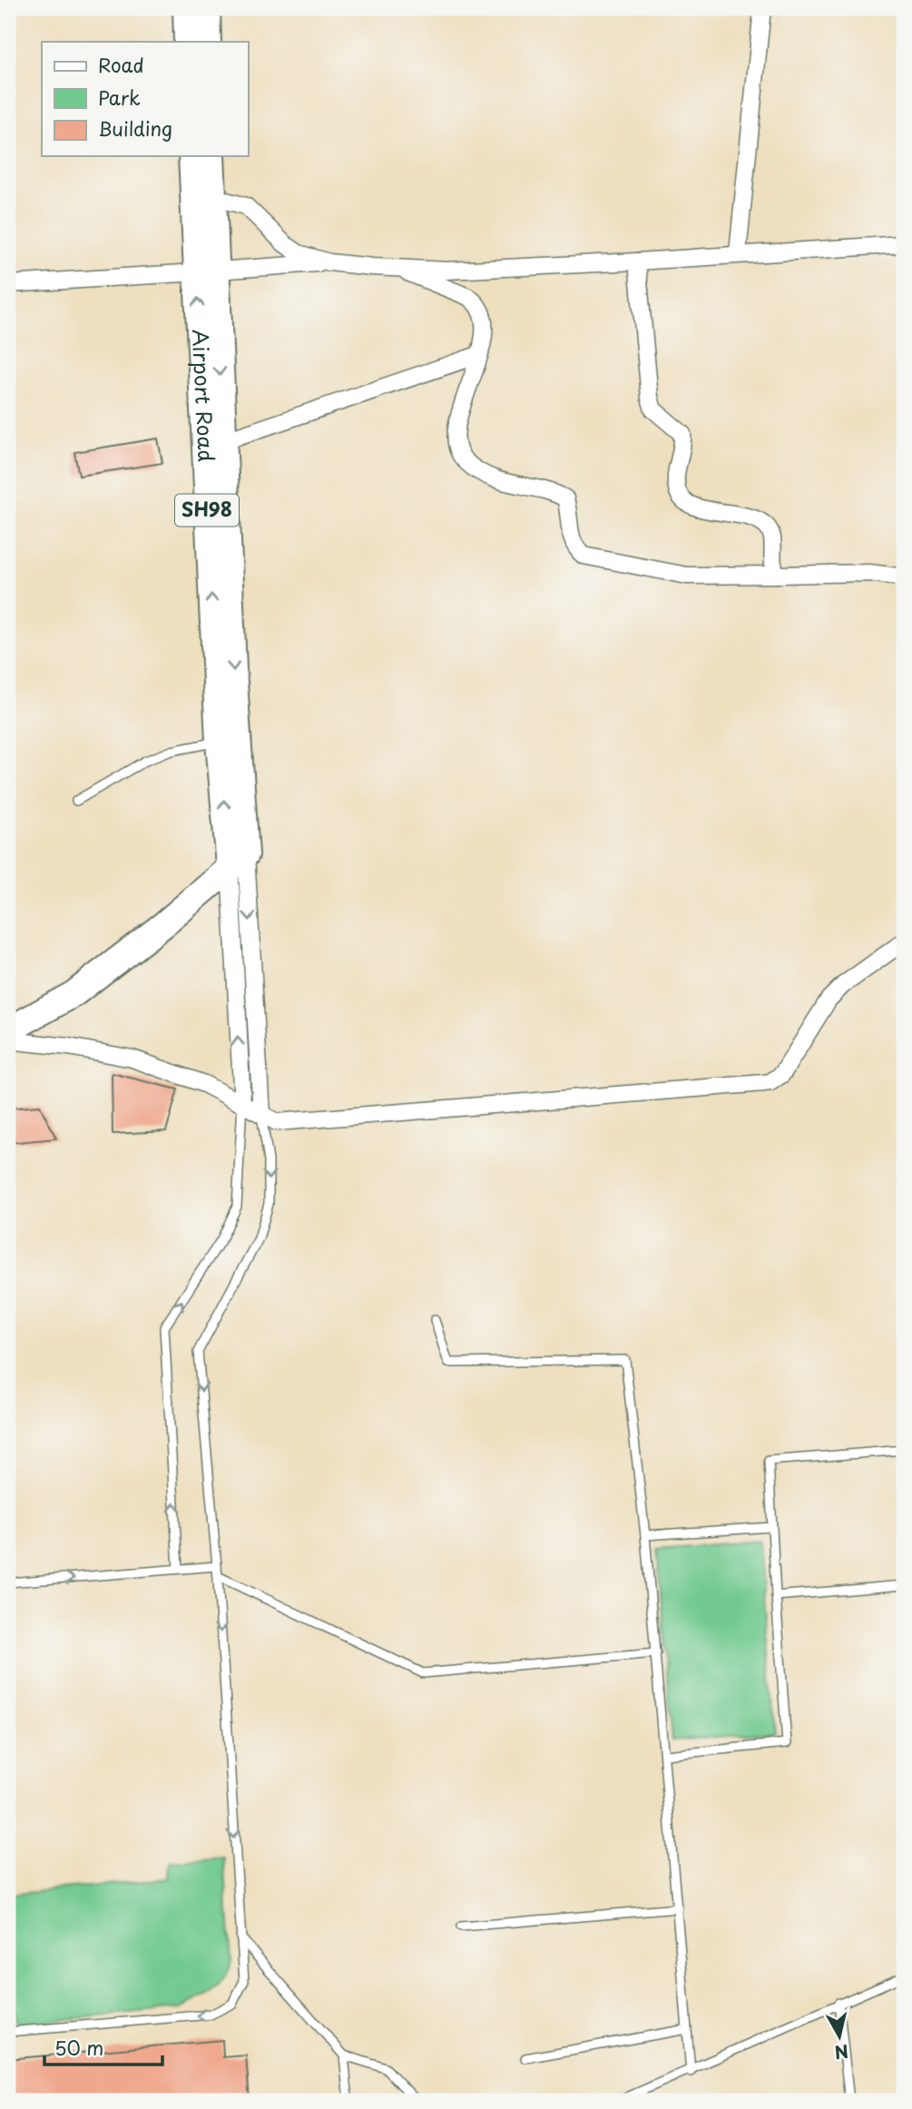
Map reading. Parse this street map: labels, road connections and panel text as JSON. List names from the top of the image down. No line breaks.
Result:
{"streets":{"main road":["Airport Road","SH98"]},"crossings":[["Airport Road","SH98"]],"legend":["Road","Park","Building"],"scale_bar":"50 m","north":"bottom"}
